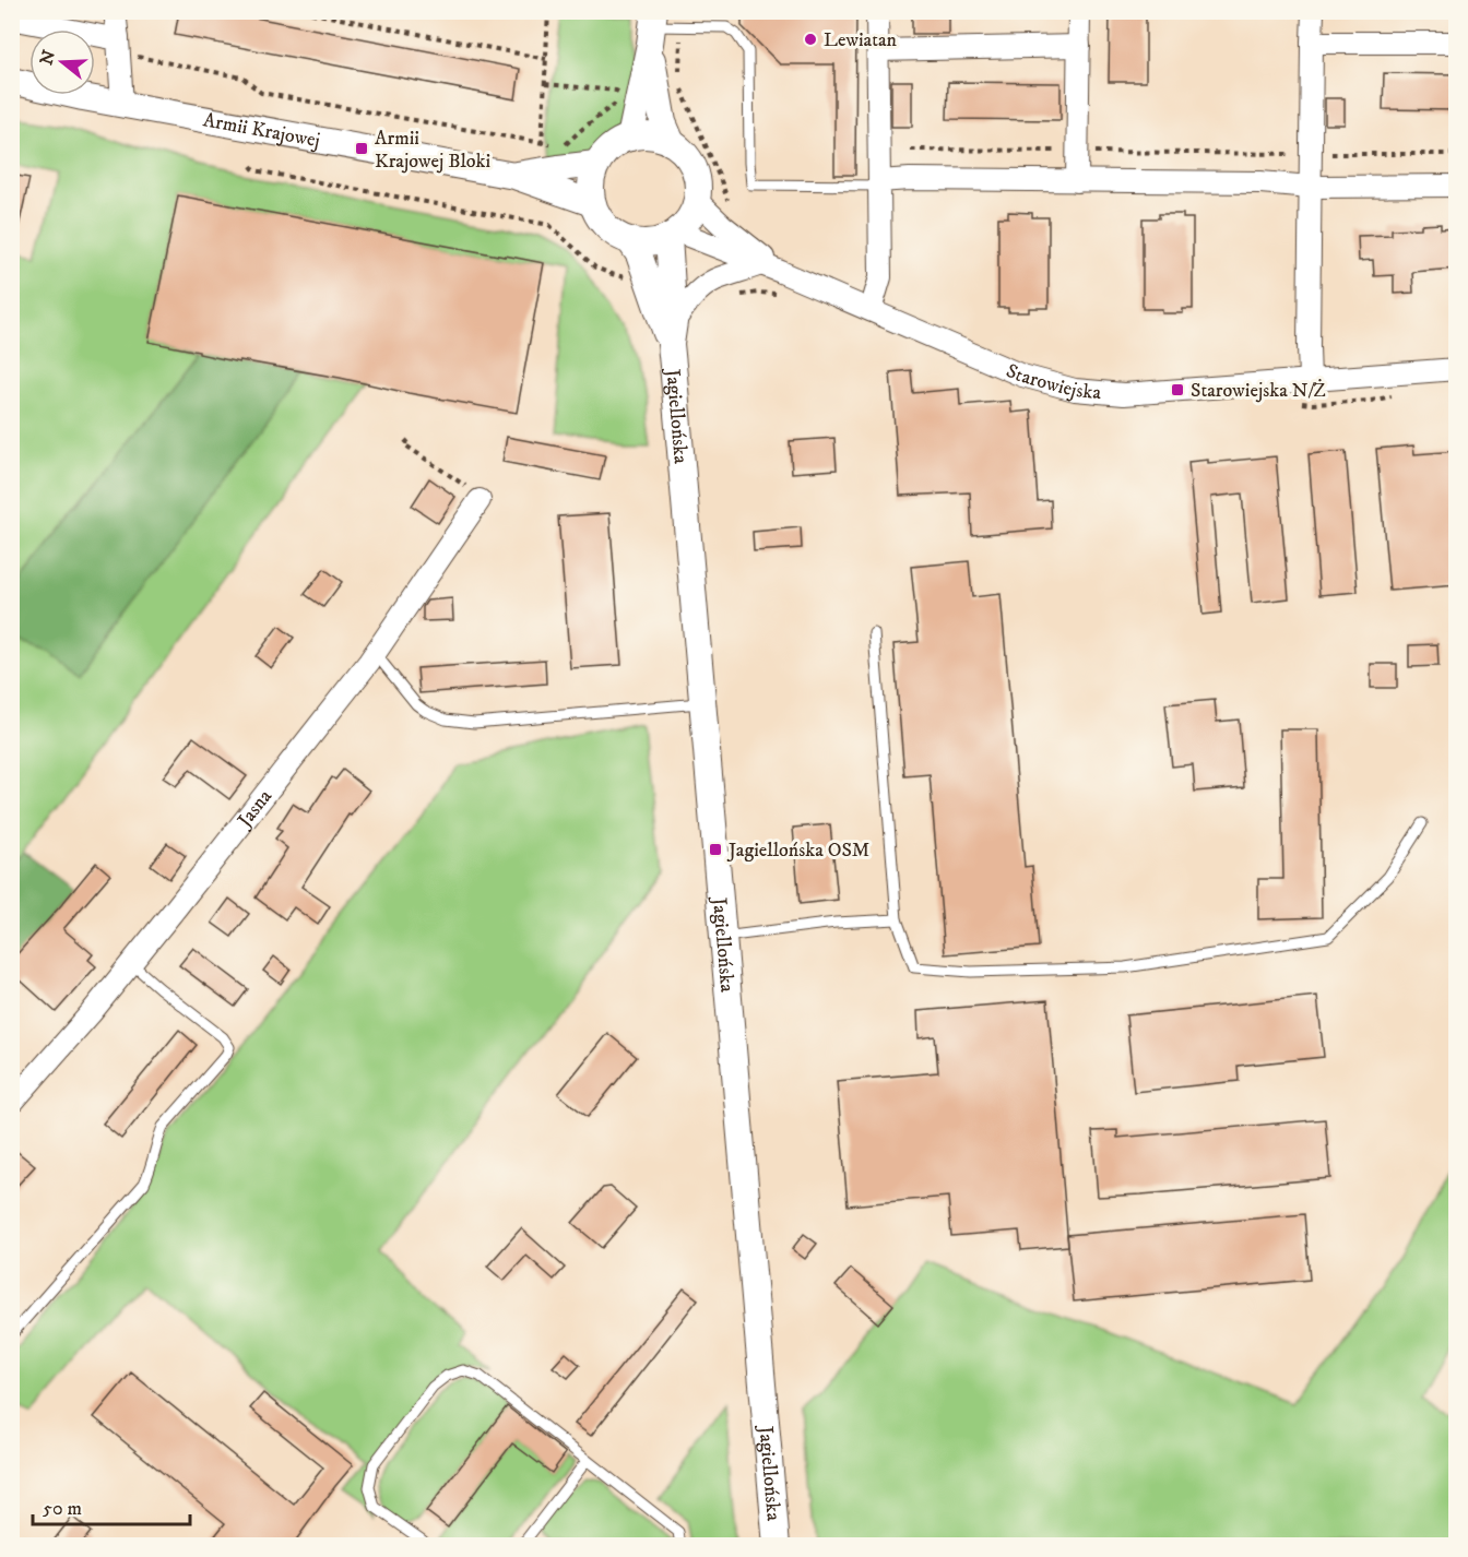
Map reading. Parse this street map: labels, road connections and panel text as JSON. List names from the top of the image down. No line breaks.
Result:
{"streets":{"street":["Armii Krajowej","Starowiejska","Jagiellońska","Jasna"]},"crossings":[["Armii Krajowej","Starowiejska"],["Armii Krajowej","Jagiellońska"],["Starowiejska","Jagiellońska"]],"places":{"other":["Lewiatan"],"transit":["Armii Krajowej Bloki","Starowiejska N/Ż","Jagiellońska OSM"]},"scale_bar":"50 m","north":"left"}
